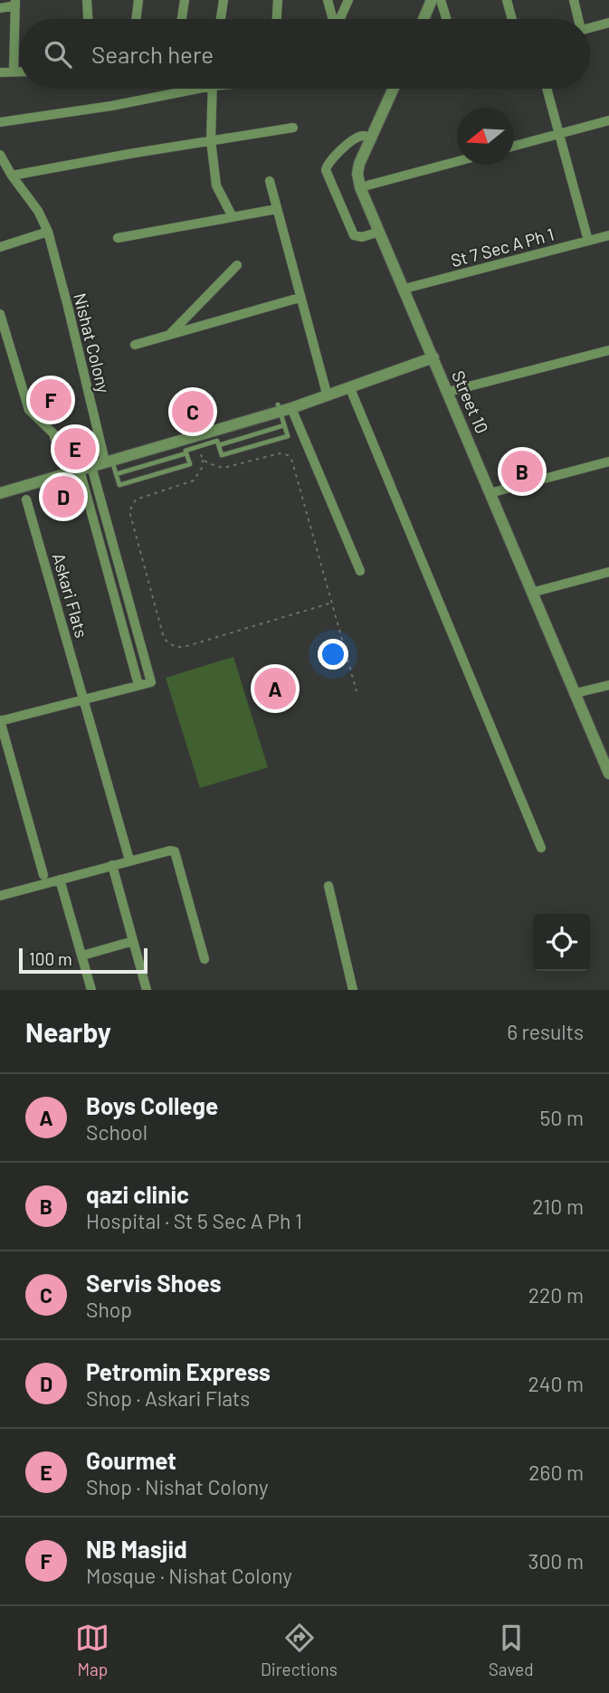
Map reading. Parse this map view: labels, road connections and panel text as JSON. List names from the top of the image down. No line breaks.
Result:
{"streets":{"street":["St 7 Sec A Ph 1","Nishat Colony","Street 10","Askari Flats"]},"crossings":[["St 7 Sec A Ph 1","Street 10"]],"scale_bar":"100 m","north":"left","page":{"search":"Search here","pins":["F","C","E","B","D","A"],"scale":"100 m","heading":["Nearby","6 results"],"list":[{"mark":"A","name":"Boys College","note":"School","value":"50 m"},{"mark":"B","name":"qazi clinic","note":"Hospital · St 5 Sec A Ph 1","value":"210 m"},{"mark":"C","name":"Servis Shoes","note":"Shop","value":"220 m"},{"mark":"D","name":"Petromin Express","note":"Shop · Askari Flats","value":"240 m"},{"mark":"E","name":"Gourmet","note":"Shop · Nishat Colony","value":"260 m"},{"mark":"F","name":"NB Masjid","note":"Mosque · Nishat Colony","value":"300 m"}],"nav":["Map","Directions","Saved"]}}
